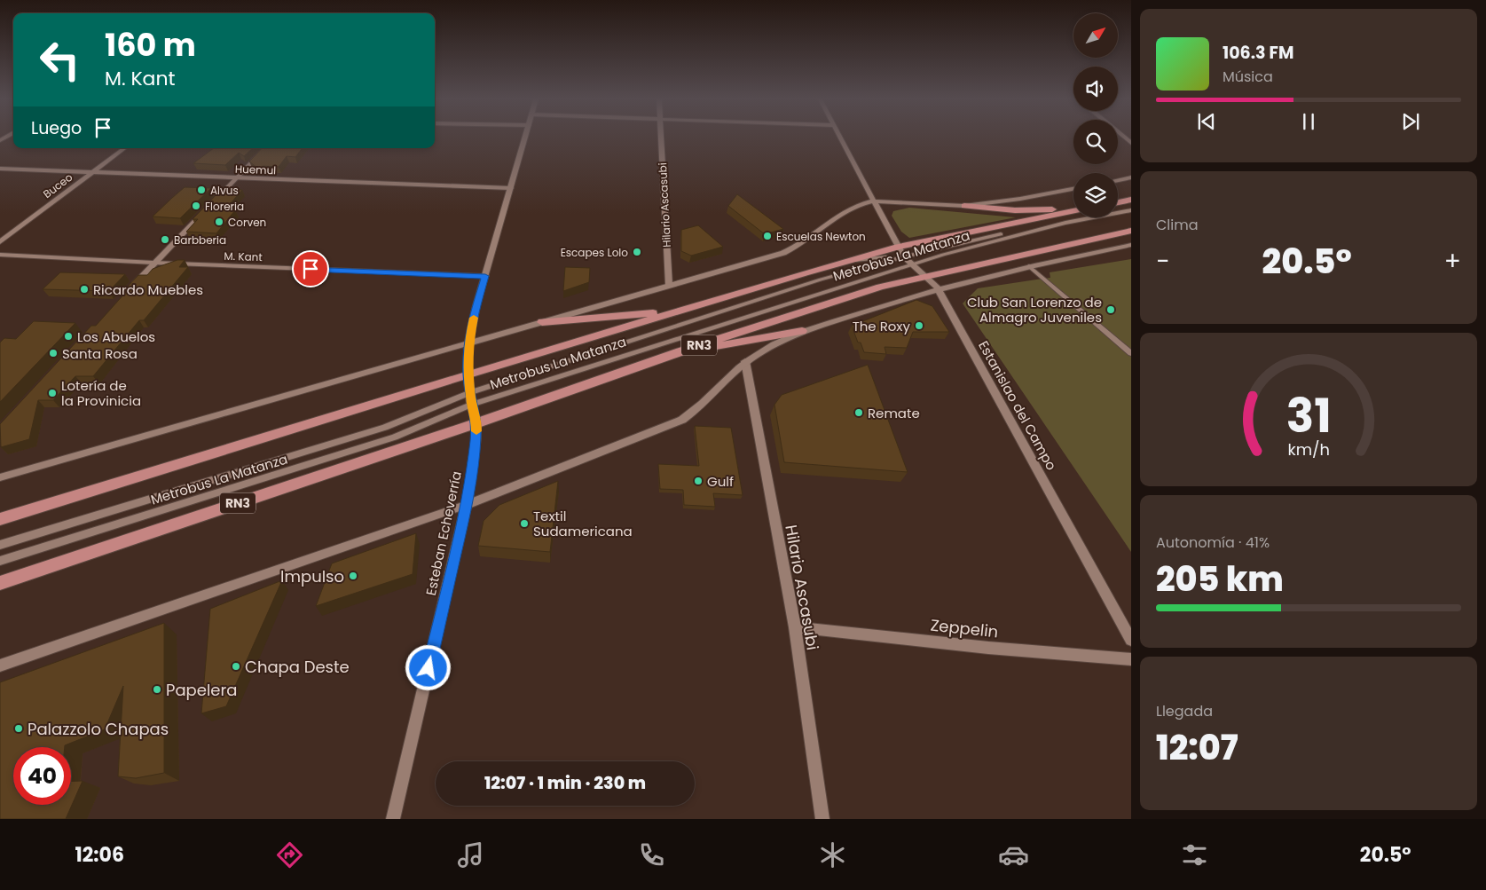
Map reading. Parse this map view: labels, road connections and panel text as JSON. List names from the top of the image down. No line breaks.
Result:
{"streets":{"highway":["RN3"],"street":["Huemul","Buceo","Hilario Ascasubi","M. Kant","Estanislao del Campo","Esteban Echeverría","Zeppelin"],"lane":["Metrobus La Matanza"]},"crossings":[["Huemul","Buceo"],["Huemul","Esteban Echeverría"],["Hilario Ascasubi","Zeppelin"],["Metrobus La Matanza","Estanislao del Campo"],["Metrobus La Matanza","Esteban Echeverría"],["M. Kant","Esteban Echeverría"],["RN3","Estanislao del Campo"],["RN3","Esteban Echeverría"]],"places":["Alvus","Floreria","Corven","Escuelas Newton","Barbberia","Escapes Lolo","Ricardo Muebles","Club San Lorenzo de Almagro Juveniles","The Roxy","Los Abuelos","Santa Rosa","Lotería de la Provinicia","Remate","Gulf","Textil Sudamericana","Impulso","Chapa Deste","Papelera","Palazzolo Chapas"],"north":"top right","page":{"turn":["160 m","M. Kant"],"song":["106.3 FM","Música"],"then":"Luego","tile":["Clima",["Autonomía · 41%","205 km"],["Llegada","12:07"]],"heat":["−","20.5°","+"],"limit":"40","trip":"12:07 · 1 min · 230 m","tabs":["12:06","20.5°"],"gauge":["31","km/h"]}}
